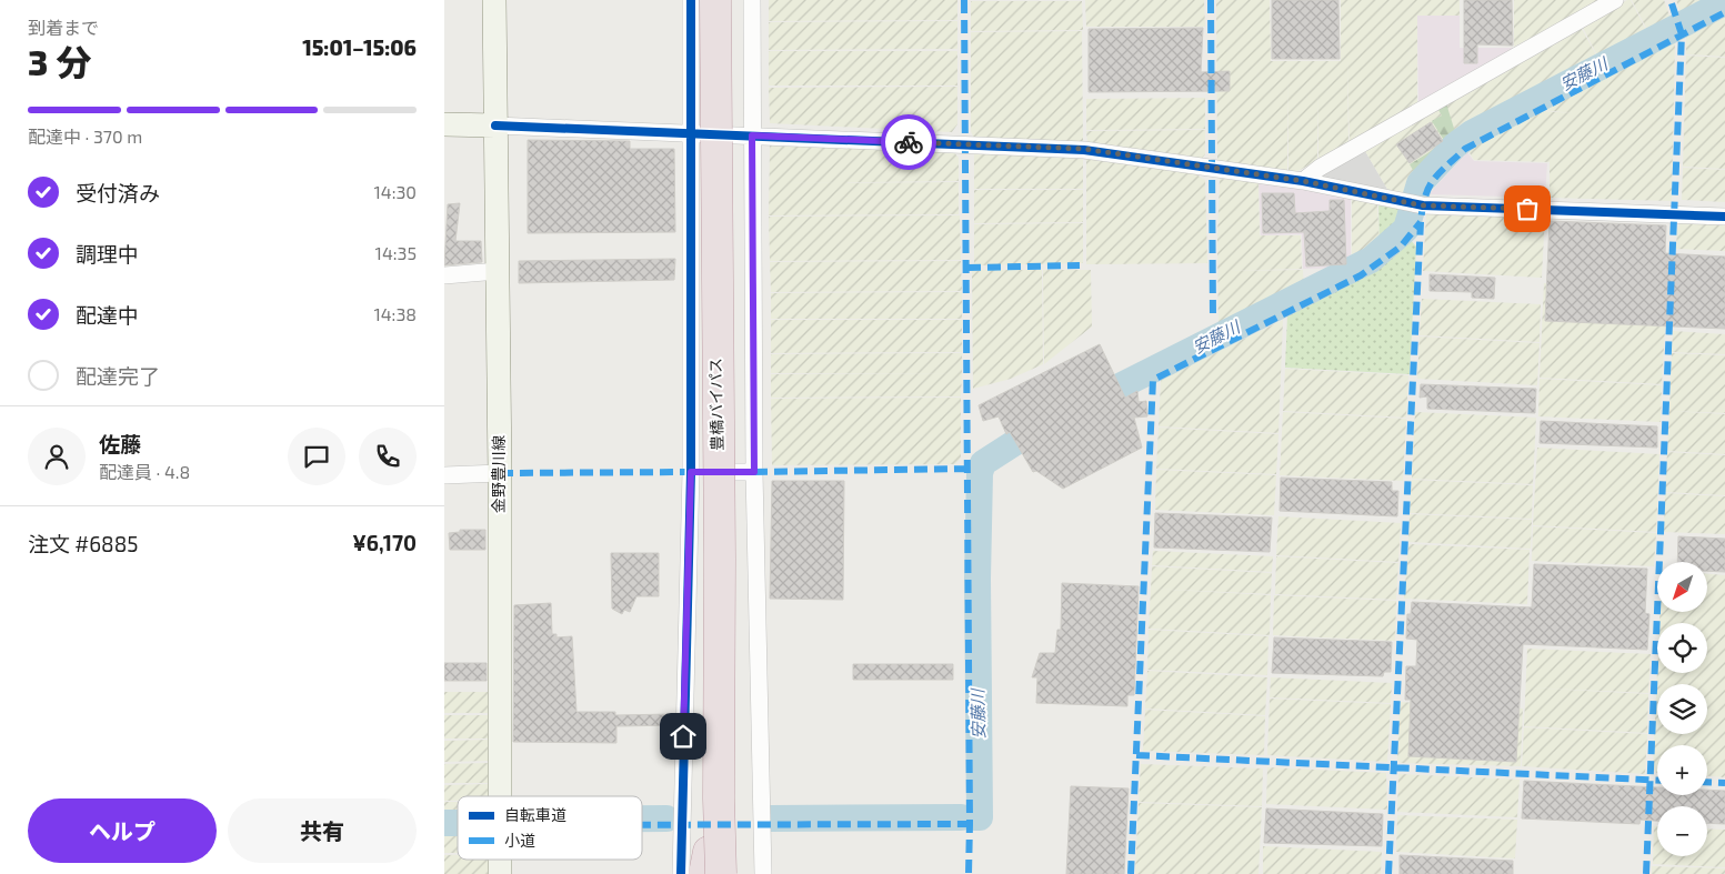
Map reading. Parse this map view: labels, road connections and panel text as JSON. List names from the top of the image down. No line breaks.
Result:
{"streets":{"highway":["豊橋バイパス"],"main road":["金野豊川線"]},"water":["安藤川"],"legend":["自転車道","小道"],"north":"bottom left","page":{"heading":["3 分","到着まで","15:01–15:06"],"panel":["佐藤","配達員 · 4.8","注文 #6885","¥6,170"],"bar":"配達中 · 370 m","list":[["受付済み","14:30"],["調理中","14:35"],["配達中","14:38"],"配達完了"],"map_buttons":["+","−"],"buttons":["ヘルプ","共有"]}}
